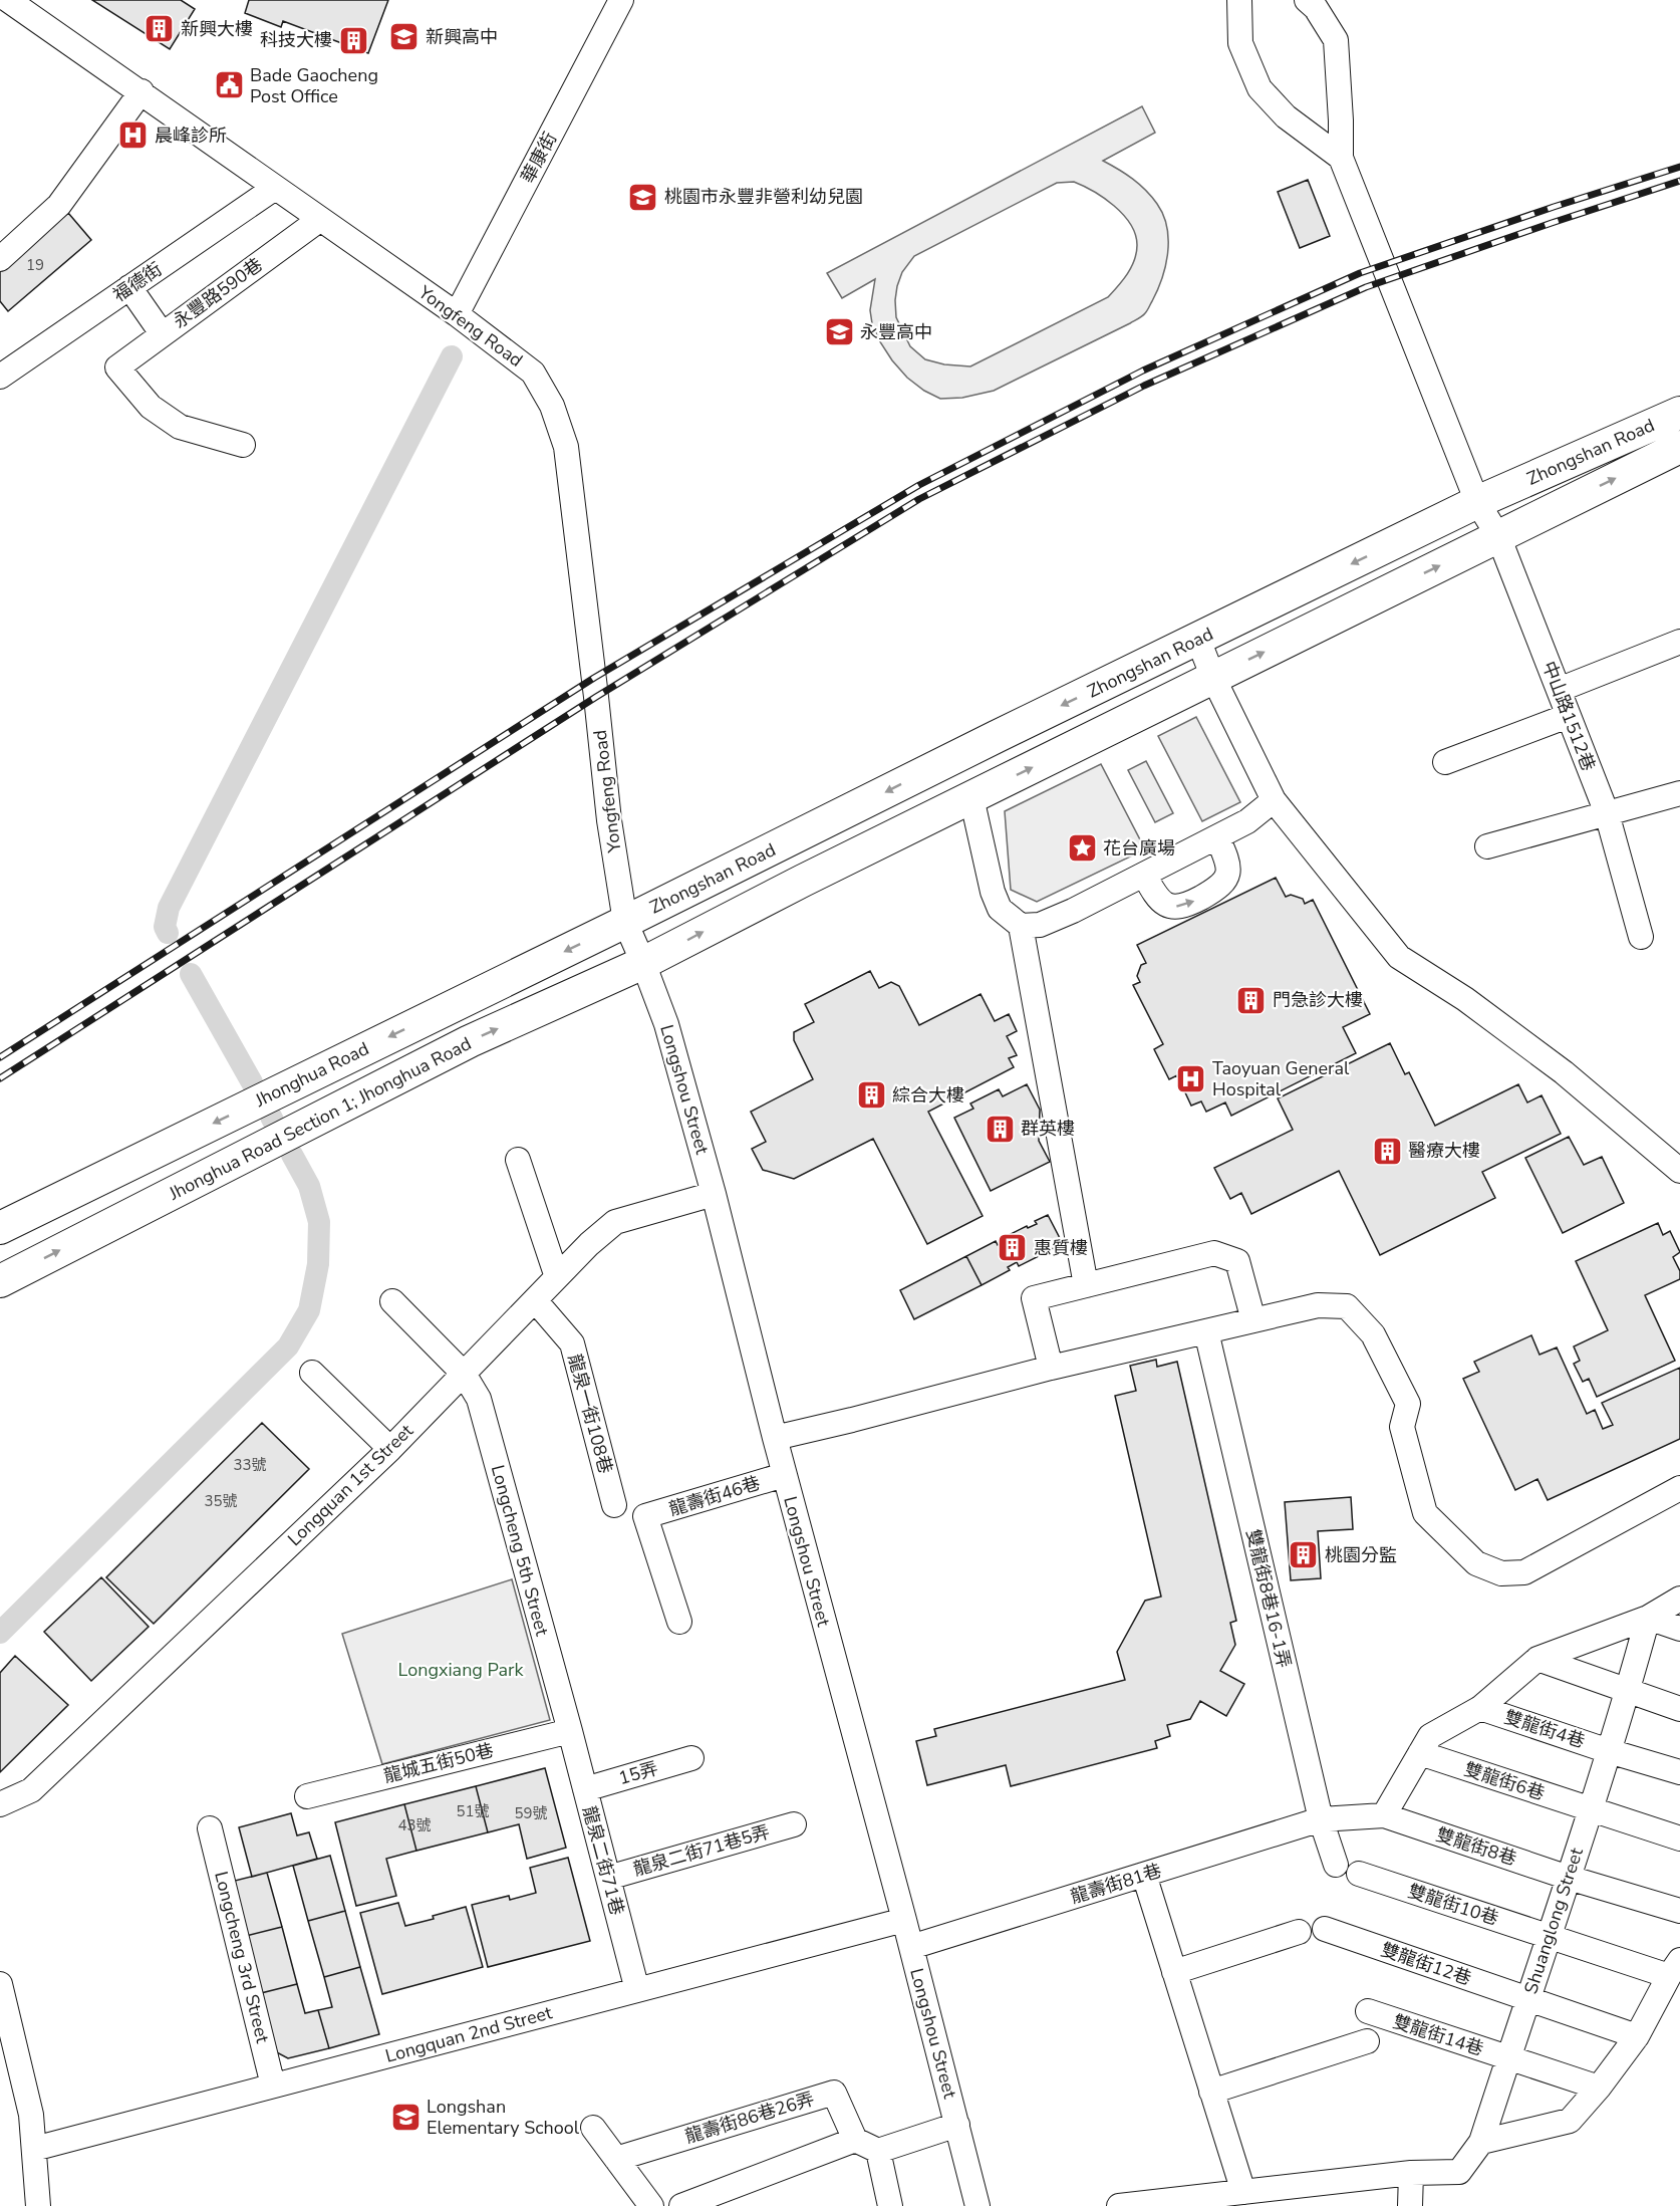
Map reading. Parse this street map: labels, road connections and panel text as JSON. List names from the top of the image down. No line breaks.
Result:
{"streets":{"main road":["Zhongshan Road","Jhonghua Road","Jhonghua Road Section 1; Jhonghua Road"],"street":["華康街","福德街","永豐路590巷","Yongfeng Road","中山路1512巷","Longshou Street","龍泉一街108巷","Longquan 1st Street","龍壽街46巷","Longcheng 5th Street","雙龍街8巷16-1弄","雙龍街4巷","龍城五街50巷","15弄","雙龍街6巷","雙龍街8巷","龍泉二街71巷5弄","龍泉二街71巷","龍壽街81巷","雙龍街10巷","Shuanglong Street","Longcheng 3rd Street","雙龍街12巷","Longquan 2nd Street","雙龍街14巷","龍壽街86巷26弄"]},"crossings":[["華康街","Yongfeng Road"],["福德街","Yongfeng Road"],["永豐路590巷","Yongfeng Road"],["Yongfeng Road","Zhongshan Road"],["Yongfeng Road","Jhonghua Road"],["Yongfeng Road","Longshou Street"],["Zhongshan Road","中山路1512巷"],["Zhongshan Road","Jhonghua Road"],["Zhongshan Road","Longshou Street"],["Zhongshan Road","Jhonghua Road Section 1; Jhonghua Road"],["Jhonghua Road","Longshou Street"],["Longshou Street","Jhonghua Road Section 1; Jhonghua Road"],["Longshou Street","Longquan 1st Street"],["Longshou Street","龍壽街46巷"],["Longshou Street","龍壽街81巷"],["Longshou Street","Longquan 2nd Street"],["龍泉一街108巷","Longquan 1st Street"],["Longquan 1st Street","Longcheng 5th Street"],["Longcheng 5th Street","龍城五街50巷"],["Longcheng 5th Street","龍泉二街71巷"],["雙龍街8巷16-1弄","龍壽街81巷"],["雙龍街4巷","Shuanglong Street"],["龍城五街50巷","龍泉二街71巷"],["15弄","龍泉二街71巷"],["雙龍街6巷","Shuanglong Street"],["雙龍街8巷","Shuanglong Street"],["龍泉二街71巷5弄","龍泉二街71巷"],["龍泉二街71巷","Longquan 2nd Street"],["雙龍街10巷","Shuanglong Street"],["Shuanglong Street","雙龍街12巷"],["Shuanglong Street","雙龍街14巷"],["Longcheng 3rd Street","Longquan 2nd Street"]],"one_way":["Jhonghua Road","Jhonghua Road Section 1; Jhonghua Road"],"parks":["Longxiang Park"],"places":{"building":["新興大樓","科技大樓","門急診大樓","綜合大樓","群英樓","醫療大樓","惠質樓","桃園分監"],"school or university":["新興高中","桃園市永豐非營利幼兒園","永豐高中","Longshan Elementary School"],"public building":["Bade Gaocheng Post Office"],"hospital":["晨峰診所","Taoyuan General Hospital"],"place":["花台廣場"]},"house_numbers":["19","33號","35號","51號","59號","43號"]}
